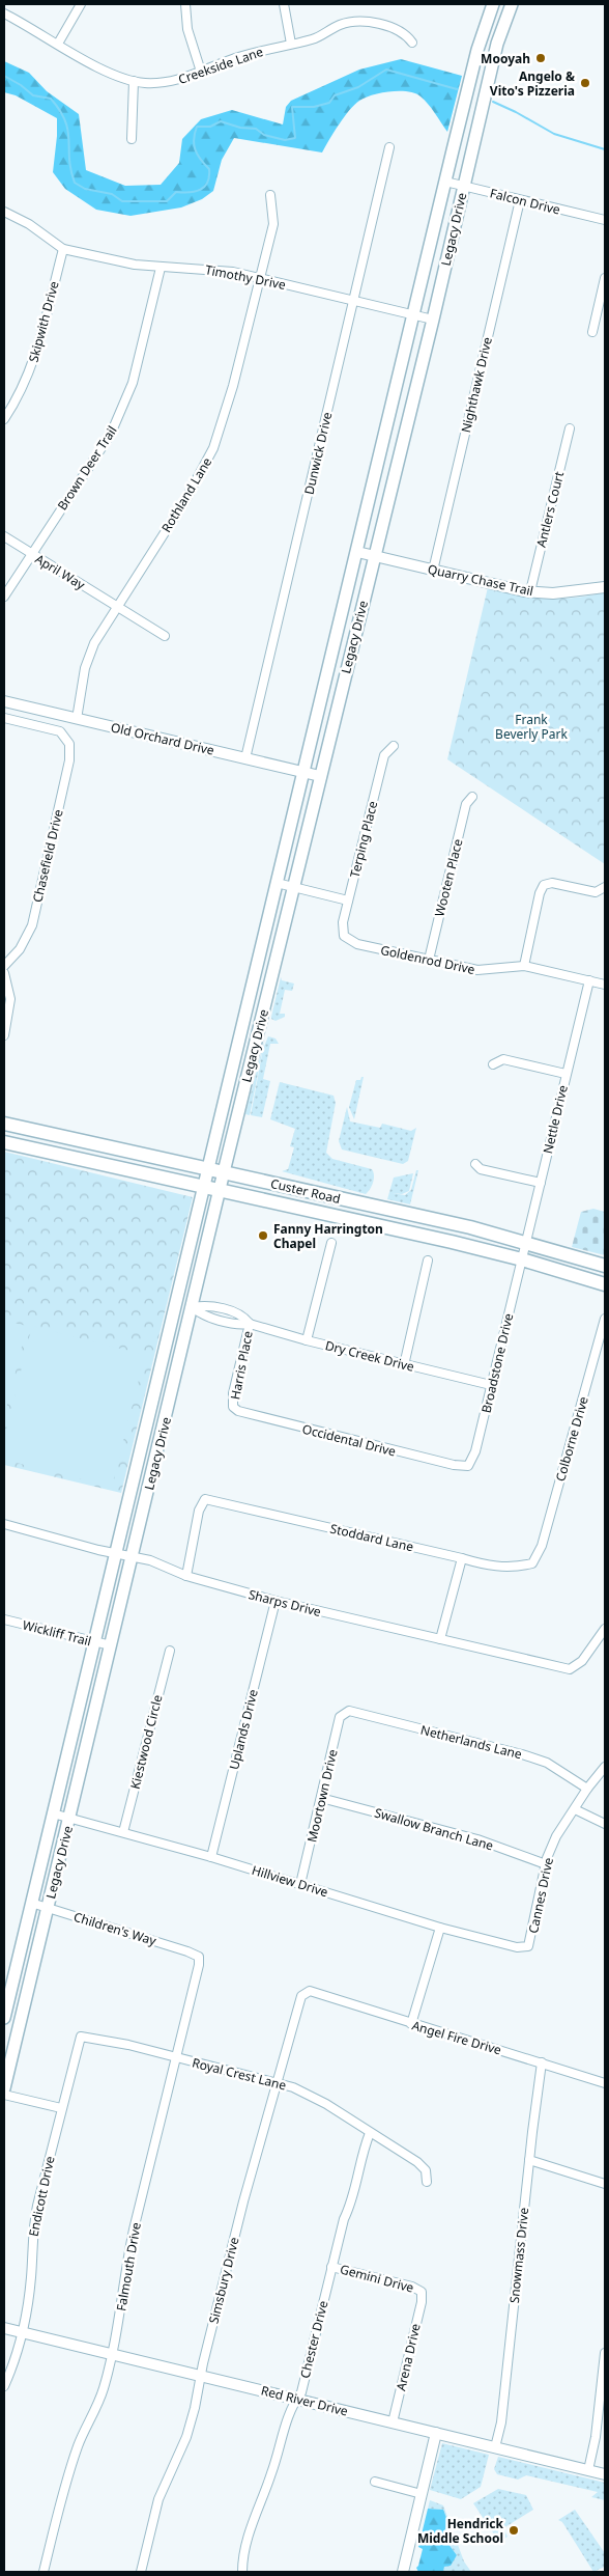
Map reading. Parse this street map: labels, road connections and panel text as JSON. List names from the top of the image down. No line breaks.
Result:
{"streets":{"main road":["Legacy Drive","Custer Road"],"street":["Creekside Lane","Falcon Drive","Timothy Drive","Skipwith Drive","Nighthawk Drive","Dunwick Drive","Brown Deer Trail","Rothland Lane","Antlers Court","April Way","Quarry Chase Trail","Old Orchard Drive","Terping Place","Chasefield Drive","Wooten Place","Goldenrod Drive","Nettle Drive","Dry Creek Drive","Broadstone Drive","Harris Place","Colborne Drive","Occidental Drive","Stoddard Lane","Sharps Drive","Wickliff Trail","Uplands Drive","Kiestwood Circle","Netherlands Lane","Moortown Drive","Swallow Branch Lane","Hillview Drive","Cannes Drive","Children's Way","Angel Fire Drive","Royal Crest Lane","Endicott Drive","Snowmass Drive","Falmouth Drive","Gemini Drive","Simsbury Drive","Chester Drive","Arena Drive","Red River Drive"]},"crossings":[["Falcon Drive","Legacy Drive"],["Falcon Drive","Nighthawk Drive"],["Legacy Drive","Timothy Drive"],["Legacy Drive","Quarry Chase Trail"],["Legacy Drive","Old Orchard Drive"],["Legacy Drive","Custer Road"],["Legacy Drive","Dry Creek Drive"],["Legacy Drive","Sharps Drive"],["Legacy Drive","Wickliff Trail"],["Legacy Drive","Hillview Drive"],["Legacy Drive","Children's Way"],["Timothy Drive","Skipwith Drive"],["Timothy Drive","Dunwick Drive"],["Timothy Drive","Brown Deer Trail"],["Timothy Drive","Rothland Lane"],["Nighthawk Drive","Quarry Chase Trail"],["Dunwick Drive","Old Orchard Drive"],["Brown Deer Trail","April Way"],["Rothland Lane","April Way"],["Rothland Lane","Old Orchard Drive"],["Antlers Court","Quarry Chase Trail"],["Terping Place","Goldenrod Drive"],["Wooten Place","Goldenrod Drive"],["Goldenrod Drive","Nettle Drive"],["Nettle Drive","Custer Road"],["Nettle Drive","Broadstone Drive"],["Custer Road","Broadstone Drive"],["Dry Creek Drive","Broadstone Drive"],["Dry Creek Drive","Harris Place"],["Broadstone Drive","Occidental Drive"],["Harris Place","Occidental Drive"],["Colborne Drive","Stoddard Lane"],["Stoddard Lane","Sharps Drive"],["Sharps Drive","Uplands Drive"],["Uplands Drive","Hillview Drive"],["Kiestwood Circle","Hillview Drive"],["Netherlands Lane","Moortown Drive"],["Netherlands Lane","Cannes Drive"],["Moortown Drive","Swallow Branch Lane"],["Moortown Drive","Hillview Drive"],["Swallow Branch Lane","Cannes Drive"],["Hillview Drive","Cannes Drive"],["Children's Way","Falmouth Drive"],["Angel Fire Drive","Snowmass Drive"],["Angel Fire Drive","Simsbury Drive"],["Royal Crest Lane","Endicott Drive"],["Royal Crest Lane","Falmouth Drive"],["Royal Crest Lane","Simsbury Drive"],["Royal Crest Lane","Chester Drive"],["Endicott Drive","Red River Drive"],["Snowmass Drive","Red River Drive"],["Falmouth Drive","Red River Drive"],["Gemini Drive","Chester Drive"],["Gemini Drive","Arena Drive"],["Simsbury Drive","Red River Drive"],["Chester Drive","Red River Drive"],["Arena Drive","Red River Drive"]],"parks":["Frank Beverly Park"],"places":["Mooyah","Angelo & Vito's Pizzeria","Fanny Harrington Chapel","Hendrick Middle School"]}
